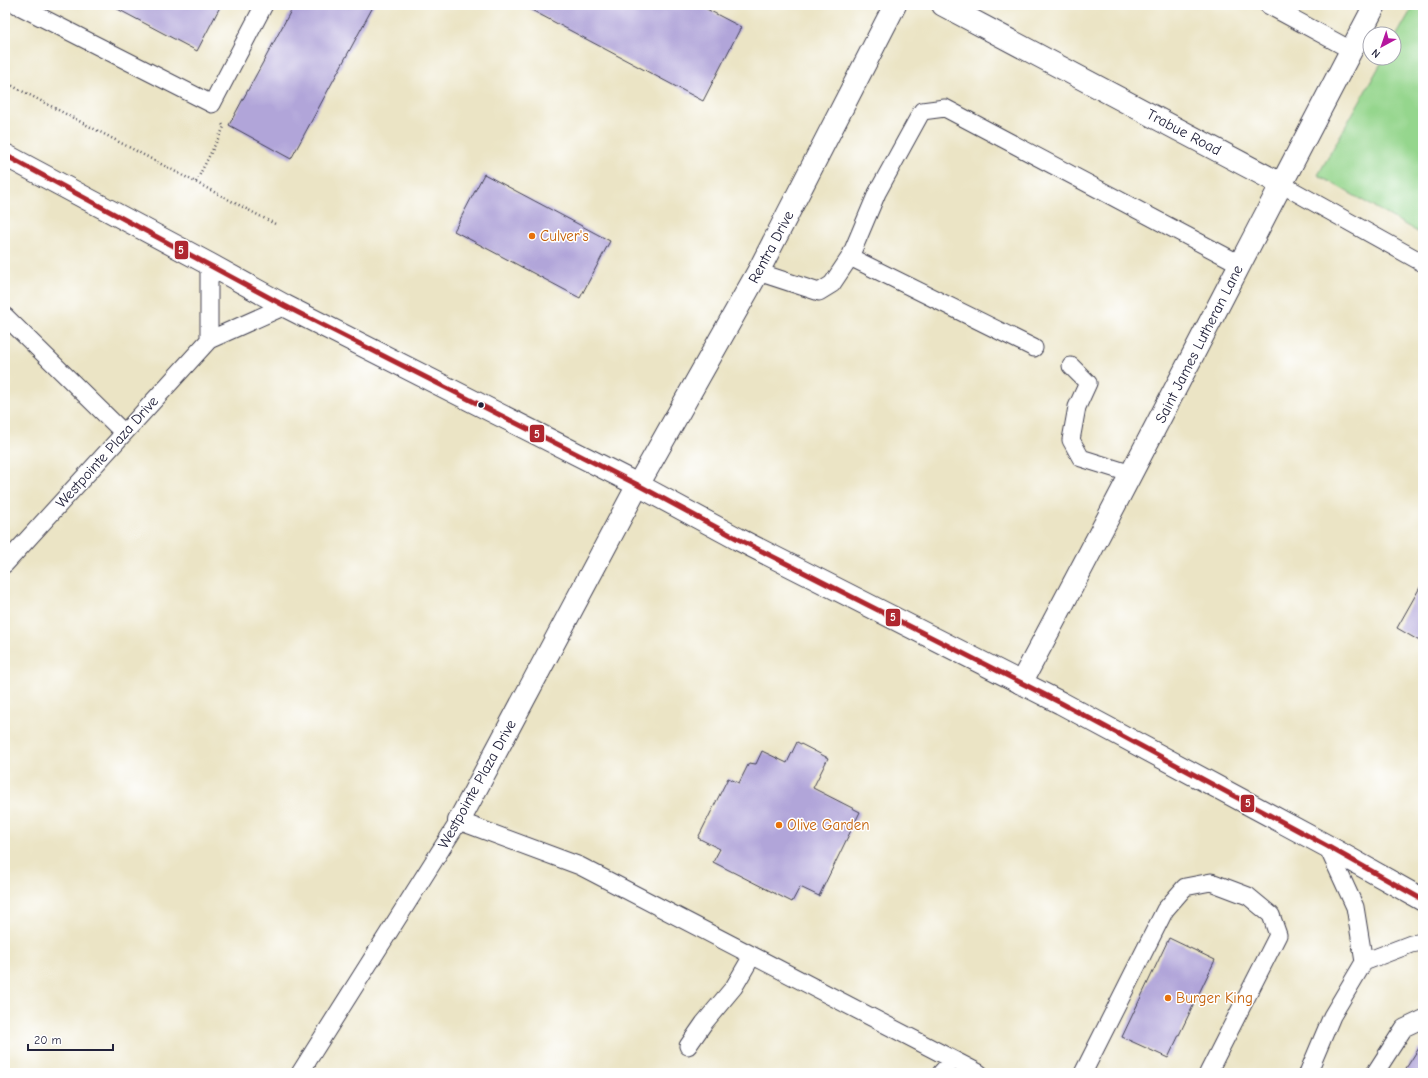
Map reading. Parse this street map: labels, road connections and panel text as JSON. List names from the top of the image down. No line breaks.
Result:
{"streets":{"street":["Trabue Road","Rentra Drive","Saint James Lutheran Lane","Westpointe Plaza Drive"]},"crossings":[["Trabue Road","Saint James Lutheran Lane"],["Rentra Drive","Westpointe Plaza Drive"]],"places":["Culver's","Olive Garden","Burger King"],"lines":["transit line 5"],"scale_bar":"20 m","north":"bottom left"}
